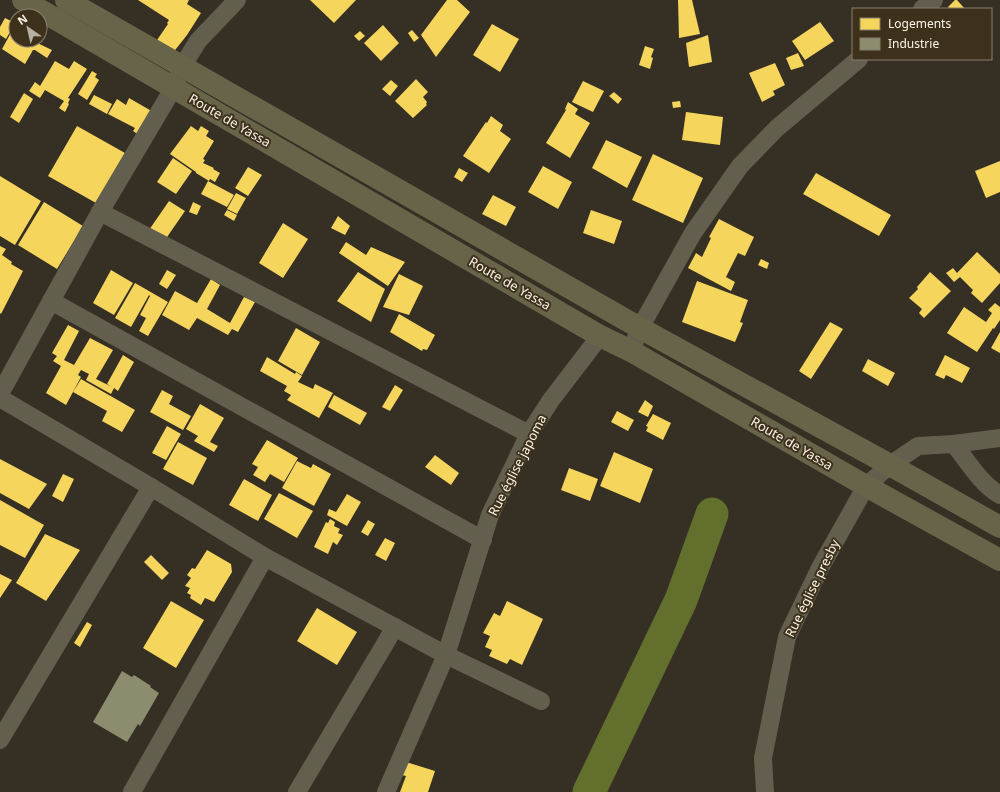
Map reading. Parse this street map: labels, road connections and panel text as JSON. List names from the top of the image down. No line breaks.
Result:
{"streets":{"main road":["Route de Yassa"],"street":["Rue église japoma","Rue église presby"]},"crossings":[["Route de Yassa","Rue église japoma"],["Route de Yassa","Rue église presby"]],"legend":["Logements","Industrie"],"north":"top left"}
